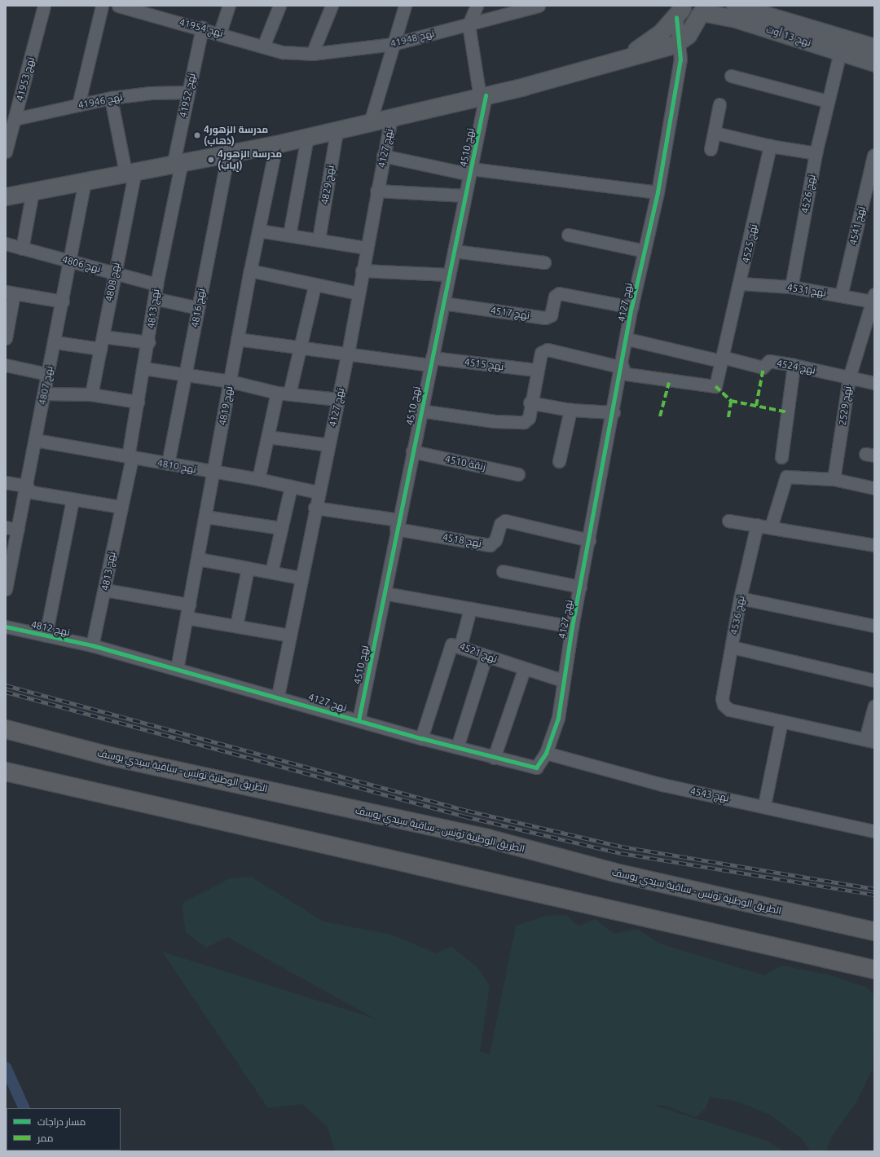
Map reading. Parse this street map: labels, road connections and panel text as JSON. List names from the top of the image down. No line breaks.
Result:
{"streets":{"highway":["الطريق الوطنية تونس - ساقية سيدي يوسف"],"main road":["نهج 13 أوت"],"street":["نهج 41954","نهج 41948","نهج 41953","نهج 41952","نهج 41946","نهج 4510","نهج 4127","نهج 4829","نهج 4526","نهج 4541","نهج 4525","نهج 4806","نهج 4808","نهج 4531","نهج 4816","نهج 4813","نهج 4517","نهج 4515","نهج 4524","نهج 4807","نهج 4819","نهج 2529","زنقة 4510","نهج 4810","نهج 4518","نهج 4536","نهج 4812","نهج 4521","نهج 4543"]},"crossings":[["نهج 41954","نهج 41948"],["نهج 41954","نهج 41952"],["نهج 13 أوت","نهج 4127"],["نهج 13 أوت","نهج 4526"],["نهج 41953","نهج 41946"],["نهج 41952","نهج 41946"],["نهج 41952","نهج 4813"],["نهج 4510","نهج 4127"],["نهج 4510","نهج 4517"],["نهج 4510","نهج 4515"],["نهج 4510","زنقة 4510"],["نهج 4510","نهج 4518"],["نهج 4127","نهج 4525"],["نهج 4127","نهج 4813"],["نهج 4127","نهج 4517"],["نهج 4127","نهج 4515"],["نهج 4127","نهج 4819"],["نهج 4127","نهج 4810"],["نهج 4127","نهج 4518"],["نهج 4127","نهج 4812"],["نهج 4127","نهج 4521"],["نهج 4127","نهج 4543"],["نهج 4526","نهج 4531"],["نهج 4541","نهج 4531"],["نهج 4525","نهج 4531"],["نهج 4525","نهج 4524"],["نهج 4806","نهج 4808"],["نهج 4806","نهج 4813"],["نهج 4806","نهج 4807"],["نهج 4531","نهج 2529"],["نهج 4816","نهج 4810"],["نهج 4813","نهج 4810"],["نهج 4813","نهج 4812"],["نهج 4515","نهج 4819"],["نهج 4524","نهج 2529"],["نهج 4807","نهج 4810"],["نهج 4819","نهج 4810"]],"places":["مدرسة الزهور4 (ذهاب)","مدرسة الزهور4 (إياب)"],"legend":["مسار دراجات","ممر"]}
